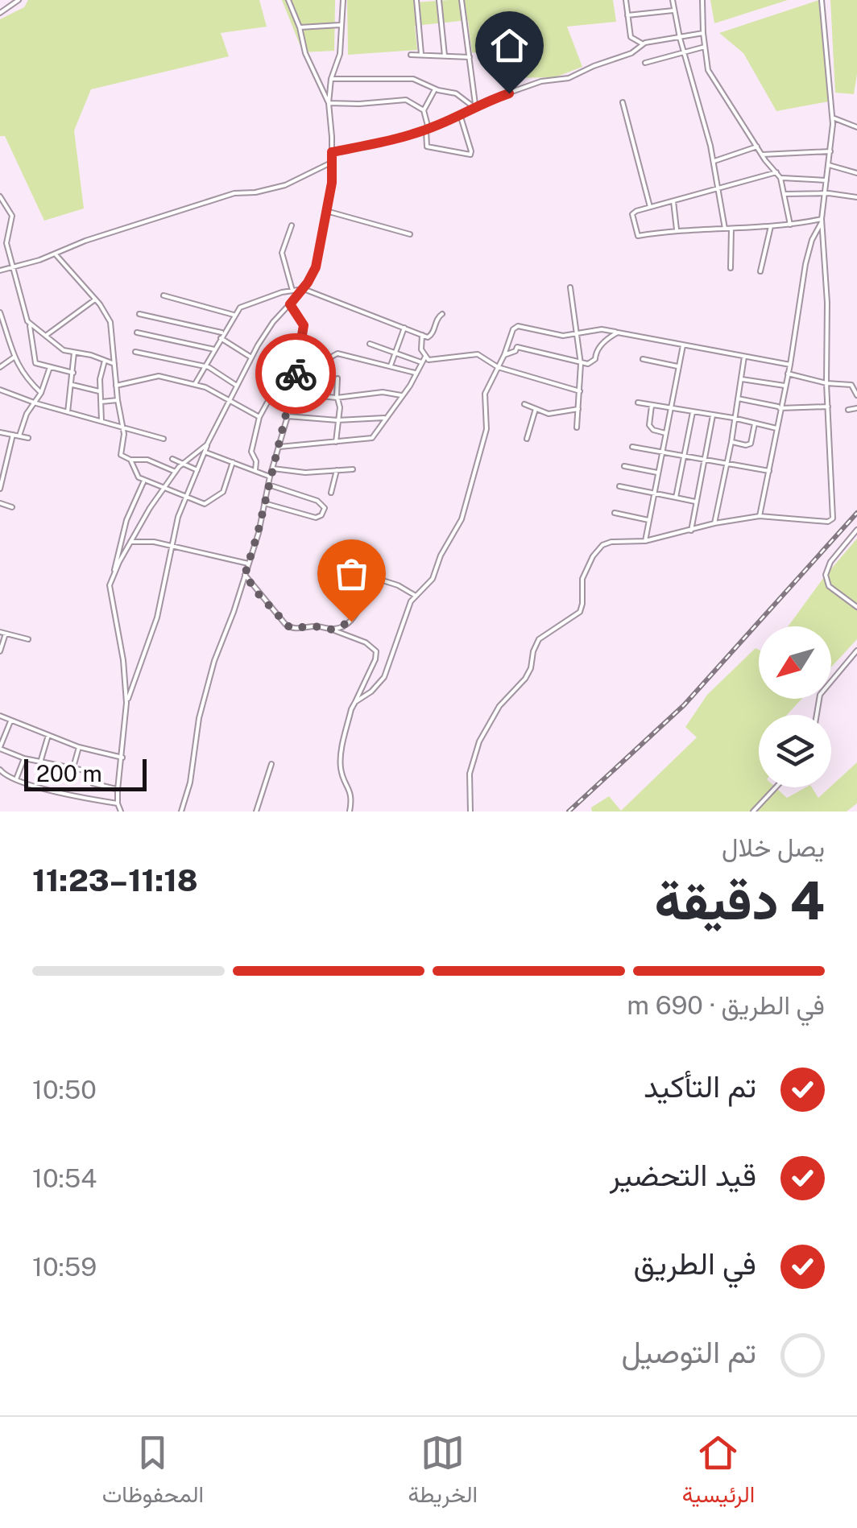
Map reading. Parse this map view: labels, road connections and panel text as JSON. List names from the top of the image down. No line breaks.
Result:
{"scale_bar":"200 m","north":"bottom left","page":{"scale":"200 m","heading":["4 دقيقة","يصل خلال","11:18–11:23"],"bar":"في الطريق · 690 m","list":[["تم التأكيد","10:50"],["قيد التحضير","10:54"],["في الطريق","10:59"],"تم التوصيل"],"tabs":["الرئيسية","الخريطة","المحفوظات"]}}
